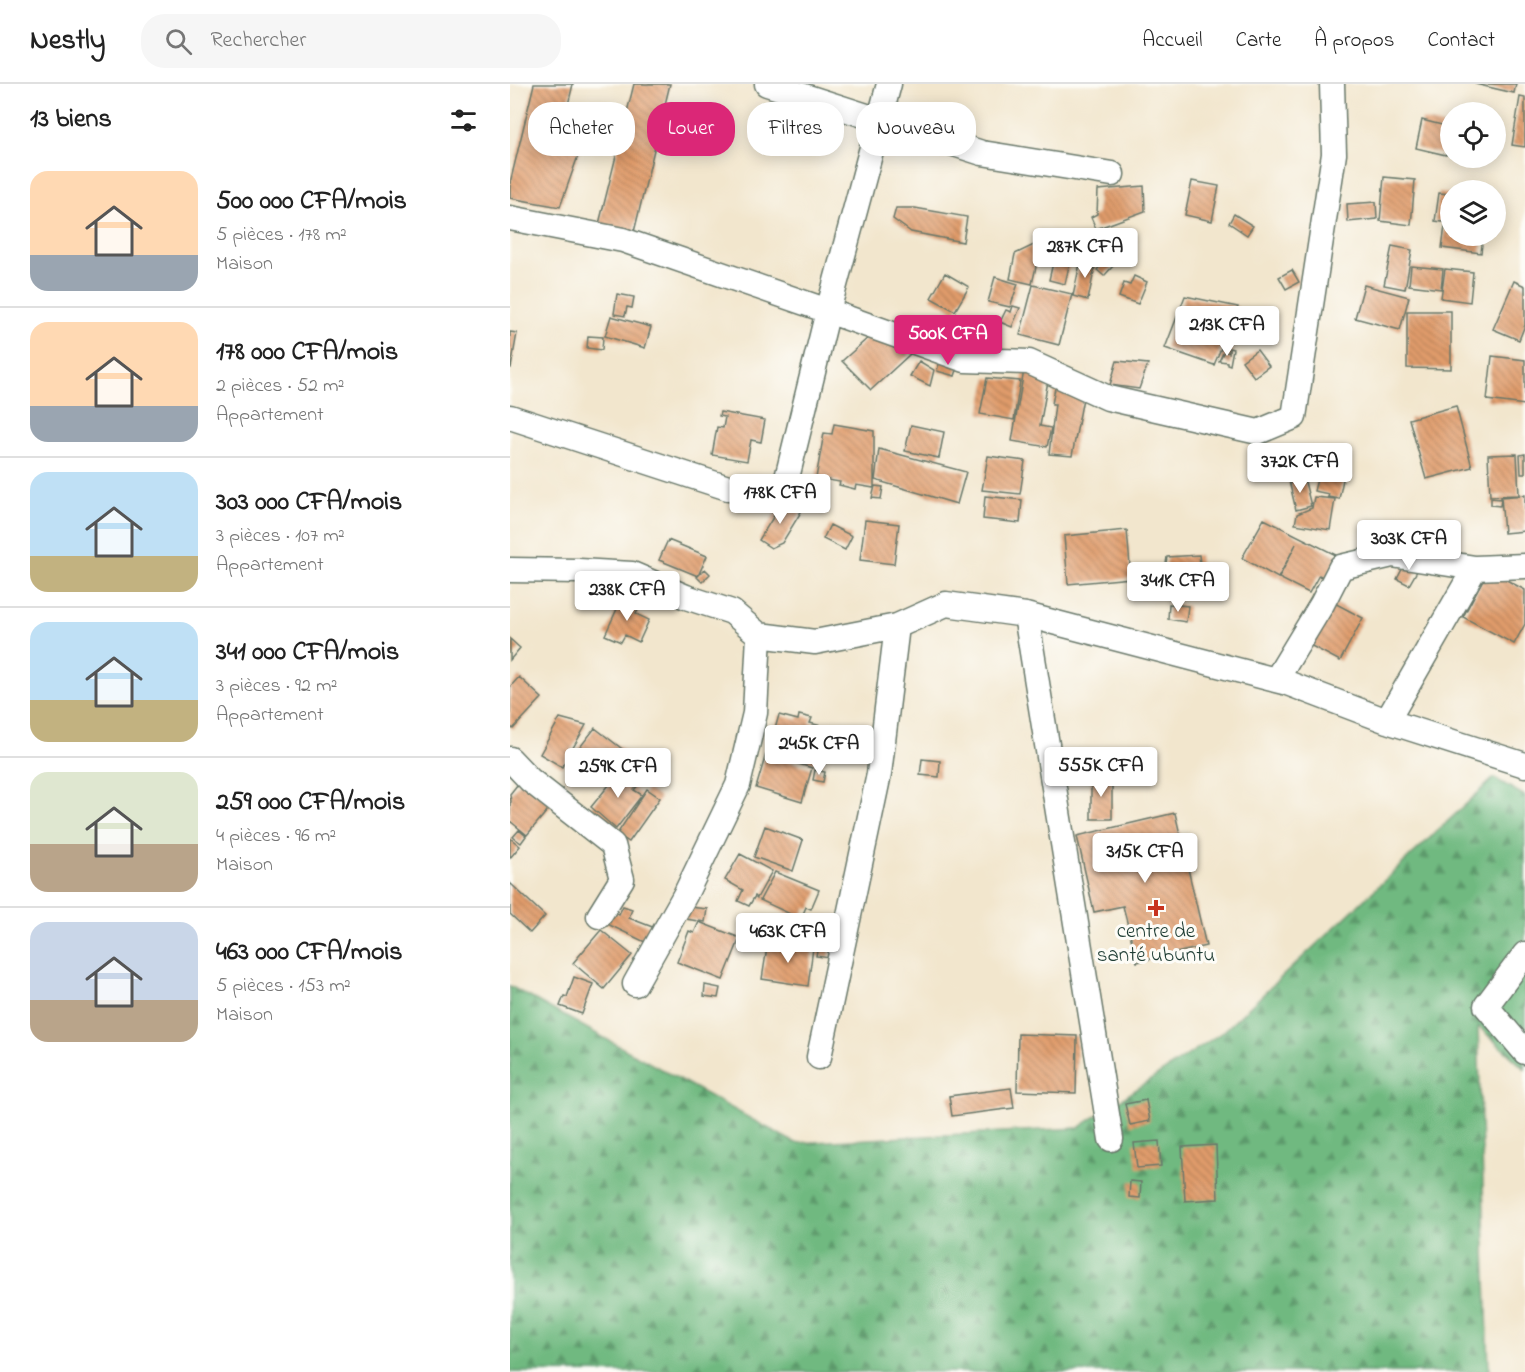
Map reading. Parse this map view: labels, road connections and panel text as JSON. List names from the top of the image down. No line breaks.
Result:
{"places":{"health":["centre de santé ubuntu"]},"page":{"header":"Nestly","search":"Rechercher","nav":["Accueil","Carte","À propos","Contact"],"heading":"13 biens","chip":["Acheter","Louer","Filtres","Nouveau"],"list":[{"name":"500 000 CFA/mois","note":"5 pièces · 178 m² · Maison"},{"name":"178 000 CFA/mois","note":"2 pièces · 52 m² · Appartement"},{"name":"303 000 CFA/mois","note":"3 pièces · 107 m² · Appartement"},{"name":"341 000 CFA/mois","note":"3 pièces · 92 m² · Appartement"},{"name":"259 000 CFA/mois","note":"4 pièces · 96 m² · Maison"},{"name":"463 000 CFA/mois","note":"5 pièces · 153 m² · Maison"}],"price":["287K CFA","213K CFA","500K CFA","372K CFA","178K CFA","303K CFA","341K CFA","238K CFA","245K CFA","555K CFA","259K CFA","315K CFA","463K CFA"]}}
